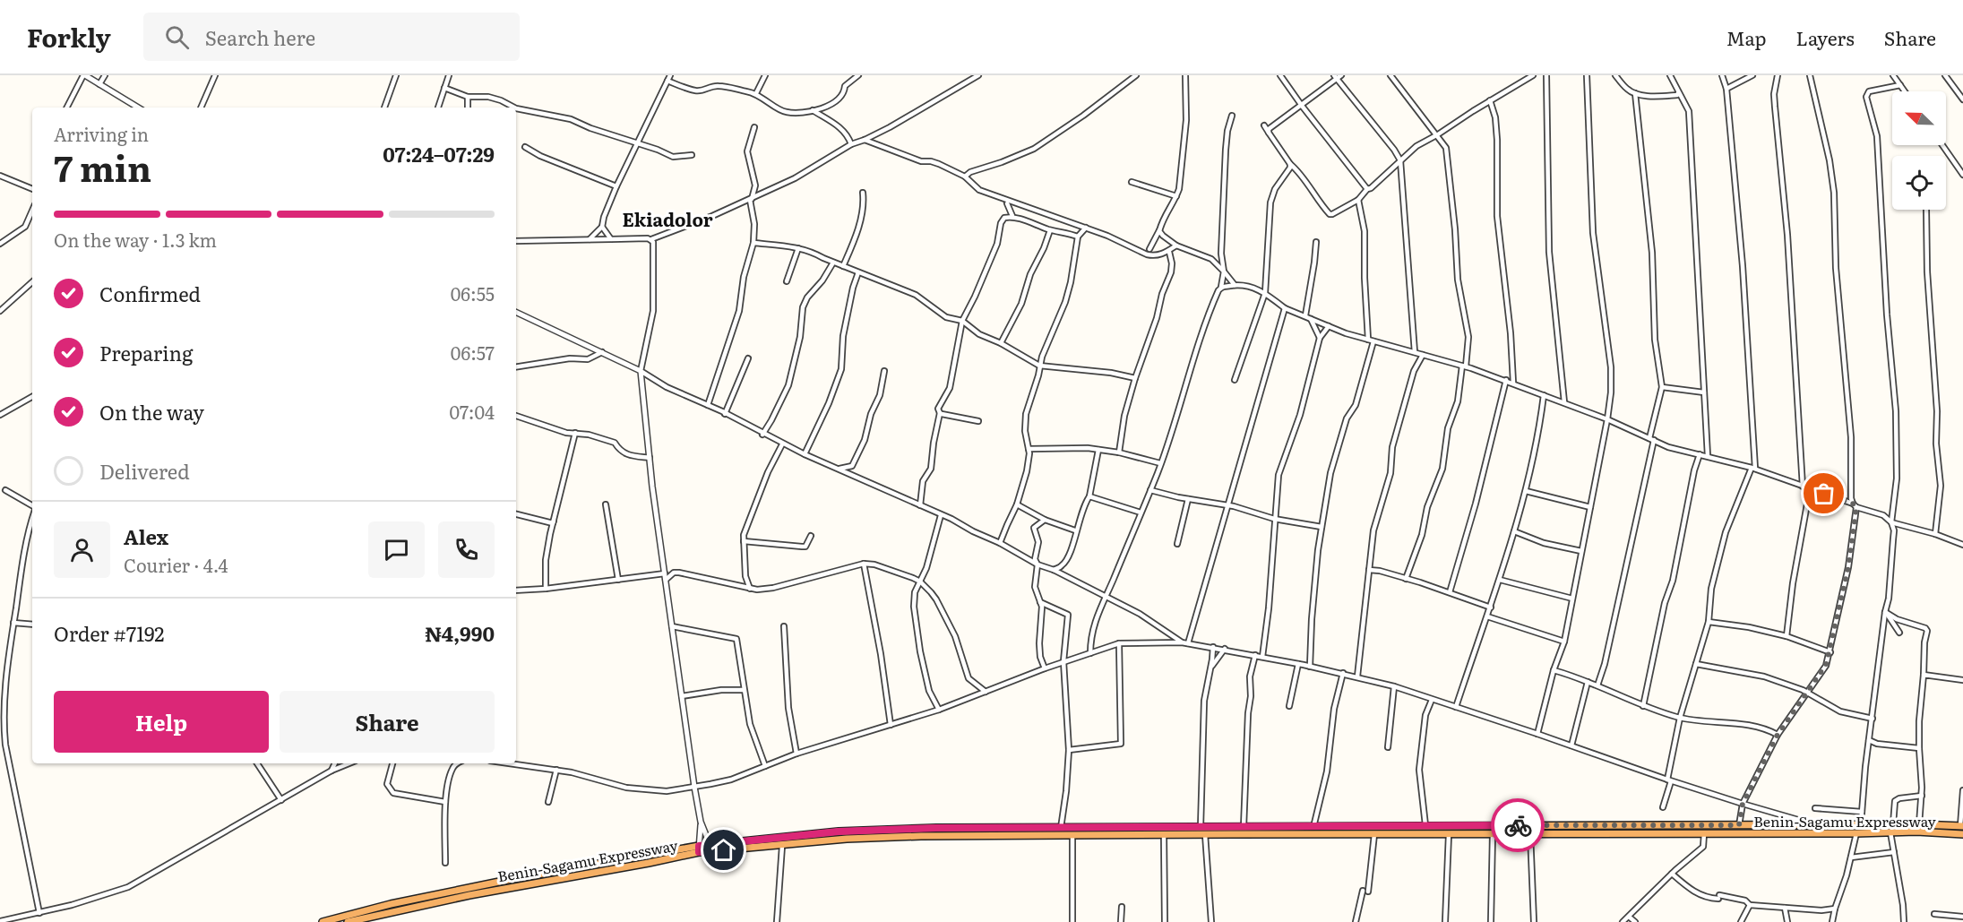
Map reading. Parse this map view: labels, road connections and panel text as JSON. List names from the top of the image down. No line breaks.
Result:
{"streets":{"highway":["Benin-Sagamu Expressway"]},"districts":["Ekiadolor"],"north":"top left","page":{"header":"Forkly","search":"Search here","nav":["Map","Layers","Share"],"heading":["7 min","Arriving in","07:24–07:29"],"panel":["Alex","Courier · 4.4","Order #7192","₦4,990"],"bar":"On the way · 1.3 km","list":[["Confirmed","06:55"],["Preparing","06:57"],["On the way","07:04"],"Delivered"],"buttons":["Help","Share"]}}
